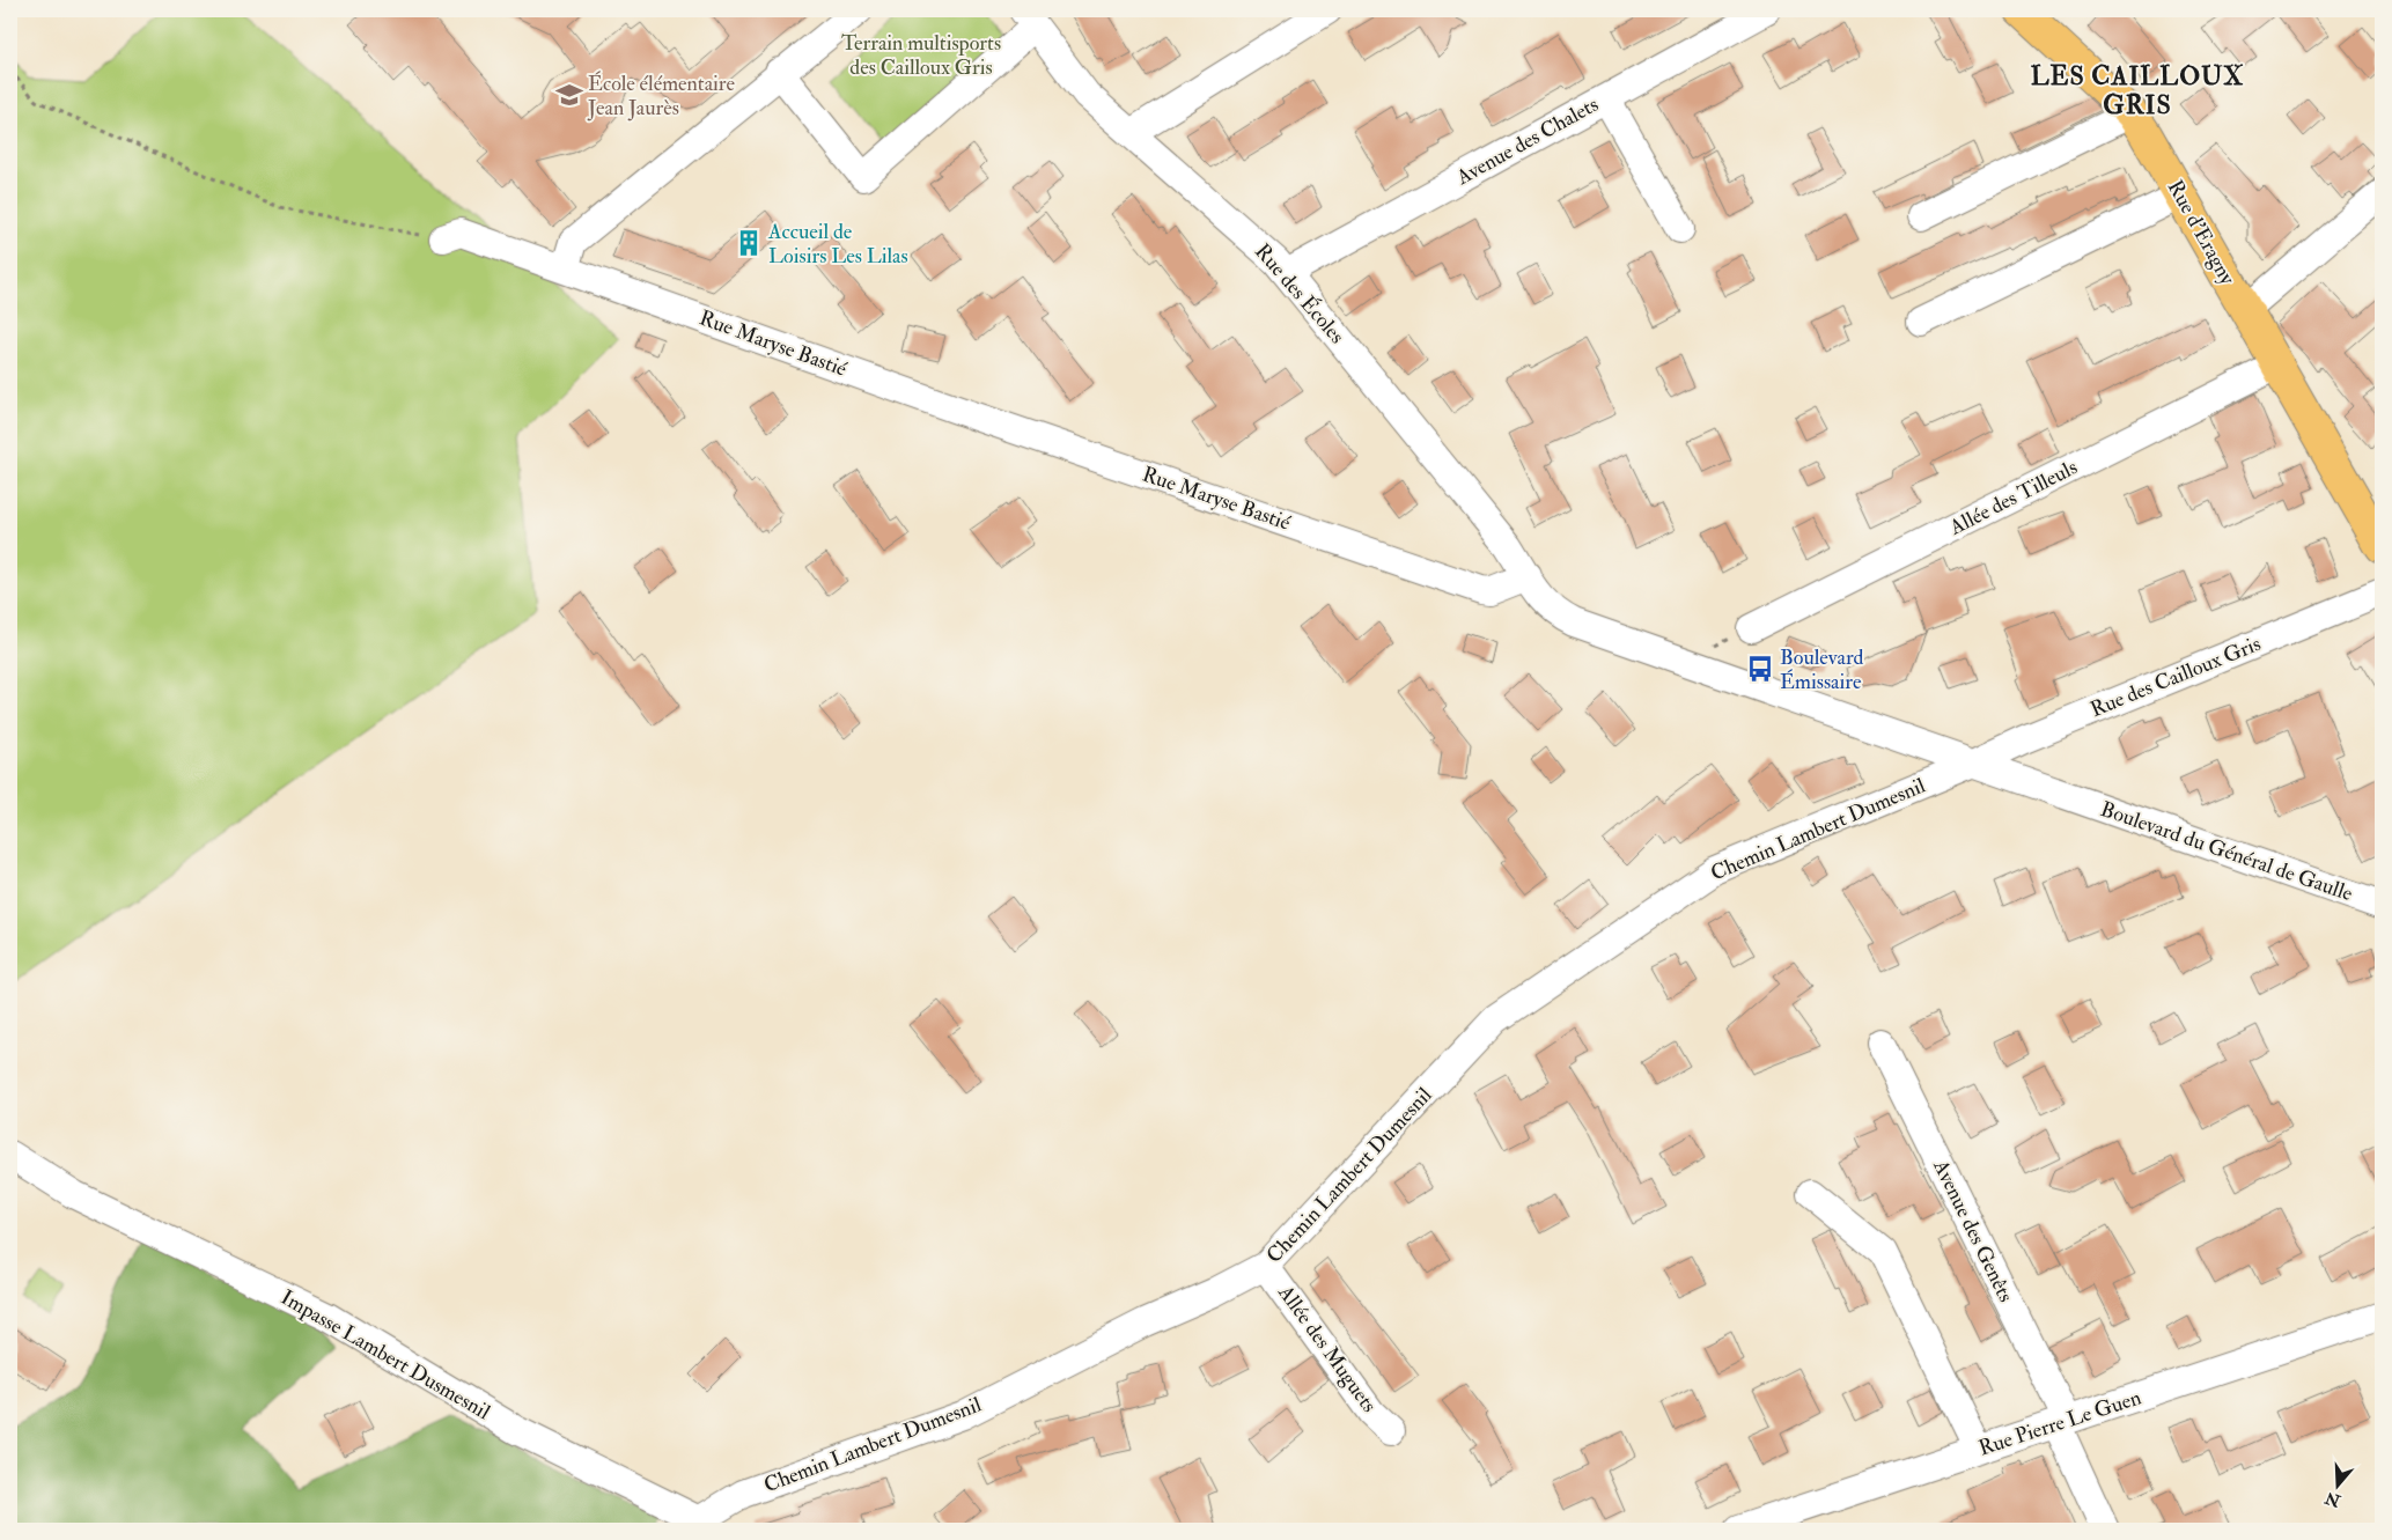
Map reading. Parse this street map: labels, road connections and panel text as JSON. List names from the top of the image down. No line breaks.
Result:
{"streets":{"main road":["Rue d'Eragny"],"street":["Avenue des Chalets","Rue des Écoles","Rue Maryse Bastié","Allée des Tilleuls","Rue des Cailloux Gris","Chemin Lambert Dumesnil","Boulevard du Général de Gaulle","Avenue des Genêts","Allée des Muguets","Impasse Lambert Dusmesnil","Rue Pierre Le Guen"]},"crossings":[["Avenue des Chalets","Rue des Écoles"],["Rue d'Eragny","Allée des Tilleuls"],["Rue des Écoles","Rue Maryse Bastié"],["Rue des Cailloux Gris","Chemin Lambert Dumesnil"],["Rue des Cailloux Gris","Boulevard du Général de Gaulle"],["Chemin Lambert Dumesnil","Boulevard du Général de Gaulle"],["Chemin Lambert Dumesnil","Allée des Muguets"],["Chemin Lambert Dumesnil","Impasse Lambert Dusmesnil"],["Avenue des Genêts","Rue Pierre Le Guen"]],"districts":["LES CAILLOUX GRIS"],"parks":["Terrain multisports des Cailloux Gris"],"places":{"school or university":["École élémentaire Jean Jaurès"],"building":["Accueil de Loisirs Les Lilas"],"bus stop":["Boulevard Émissaire"]},"north":"bottom"}
